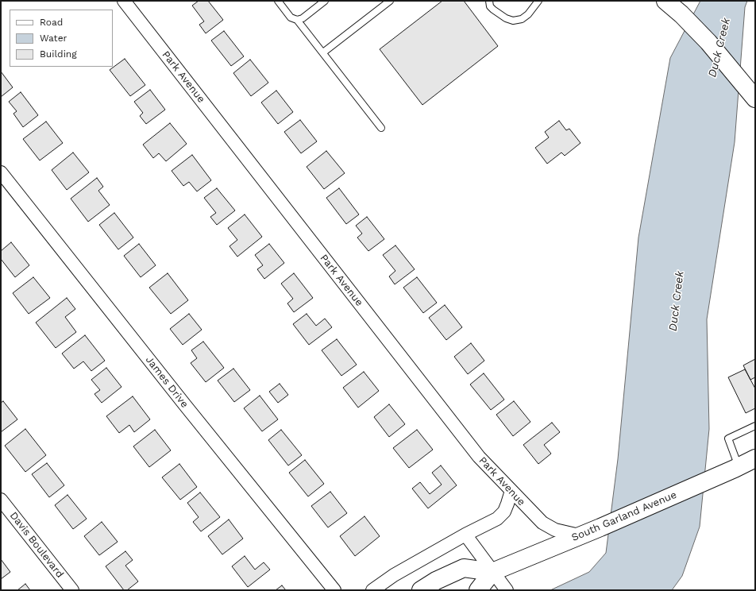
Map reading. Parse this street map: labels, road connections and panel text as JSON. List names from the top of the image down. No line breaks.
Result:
{"streets":{"main road":["South Garland Avenue"],"street":["Park Avenue","James Drive","Davis Boulevard"]},"crossings":[["Park Avenue","South Garland Avenue"]],"water":["Duck Creek"],"legend":["Road","Water","Building"]}
